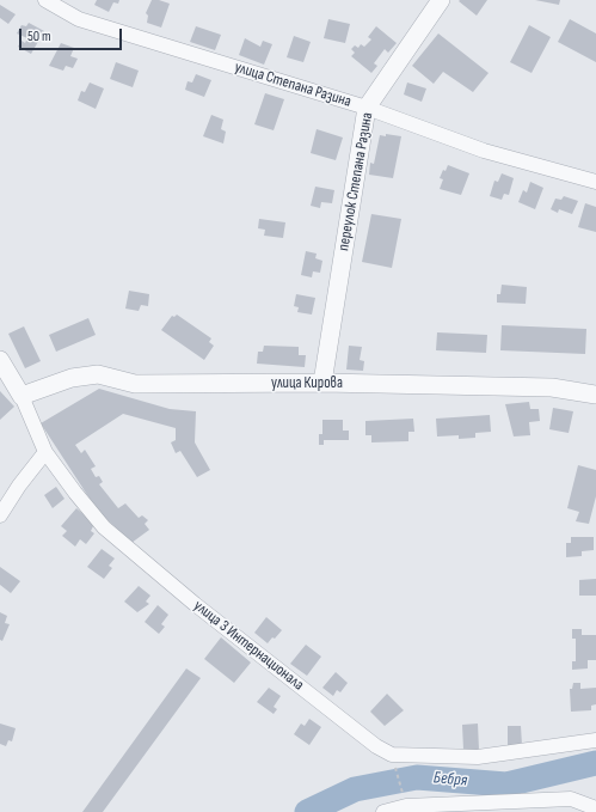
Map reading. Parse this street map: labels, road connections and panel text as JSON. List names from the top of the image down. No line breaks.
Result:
{"streets":{"street":["улица Степана Разина","переулок Степана Разина","улица Кирова","улица 3 Интернационала"]},"crossings":[["улица Степана Разина","переулок Степана Разина"],["переулок Степана Разина","улица Кирова"],["улица Кирова","улица 3 Интернационала"]],"water":["Бебря"],"scale_bar":"50 m"}
